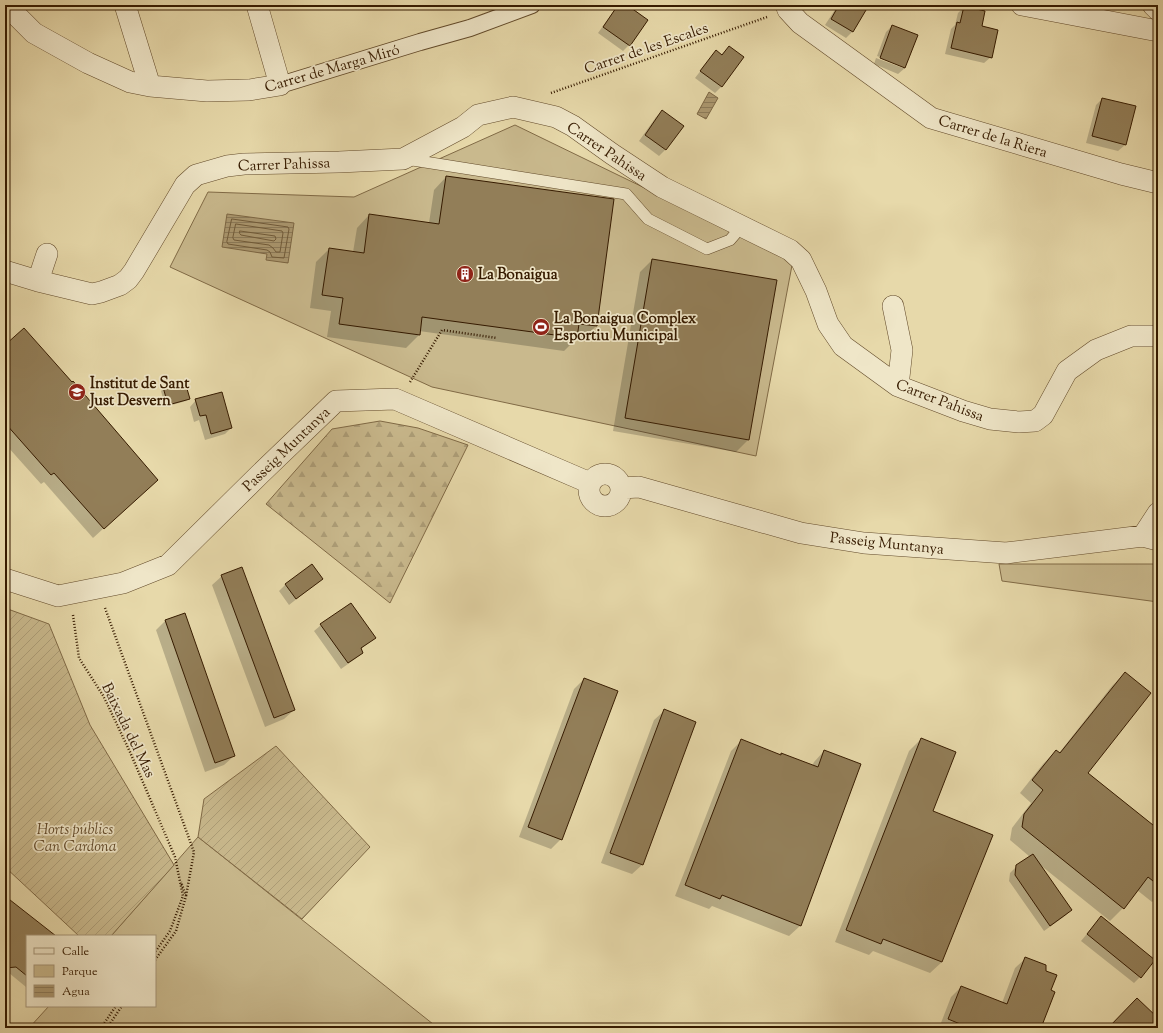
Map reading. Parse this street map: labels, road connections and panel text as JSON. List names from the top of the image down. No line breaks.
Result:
{"streets":{"street":["Carrer de Marga Miró","Carrer de la Riera","Carrer Pahissa","Passeig Muntanya"],"path":["Carrer de les Escales","Baixada del Mas"]},"crossings":[["Carrer de les Escales","Carrer de la Riera"],["Passeig Muntanya","Baixada del Mas"]],"parks":["Horts públics Can Cardona"],"places":{"building":["La Bonaigua"],"sports":["La Bonaigua Complex Esportiu Municipal"],"school or university":["Institut de Sant Just Desvern"]},"legend":["Calle","Parque","Agua"]}
